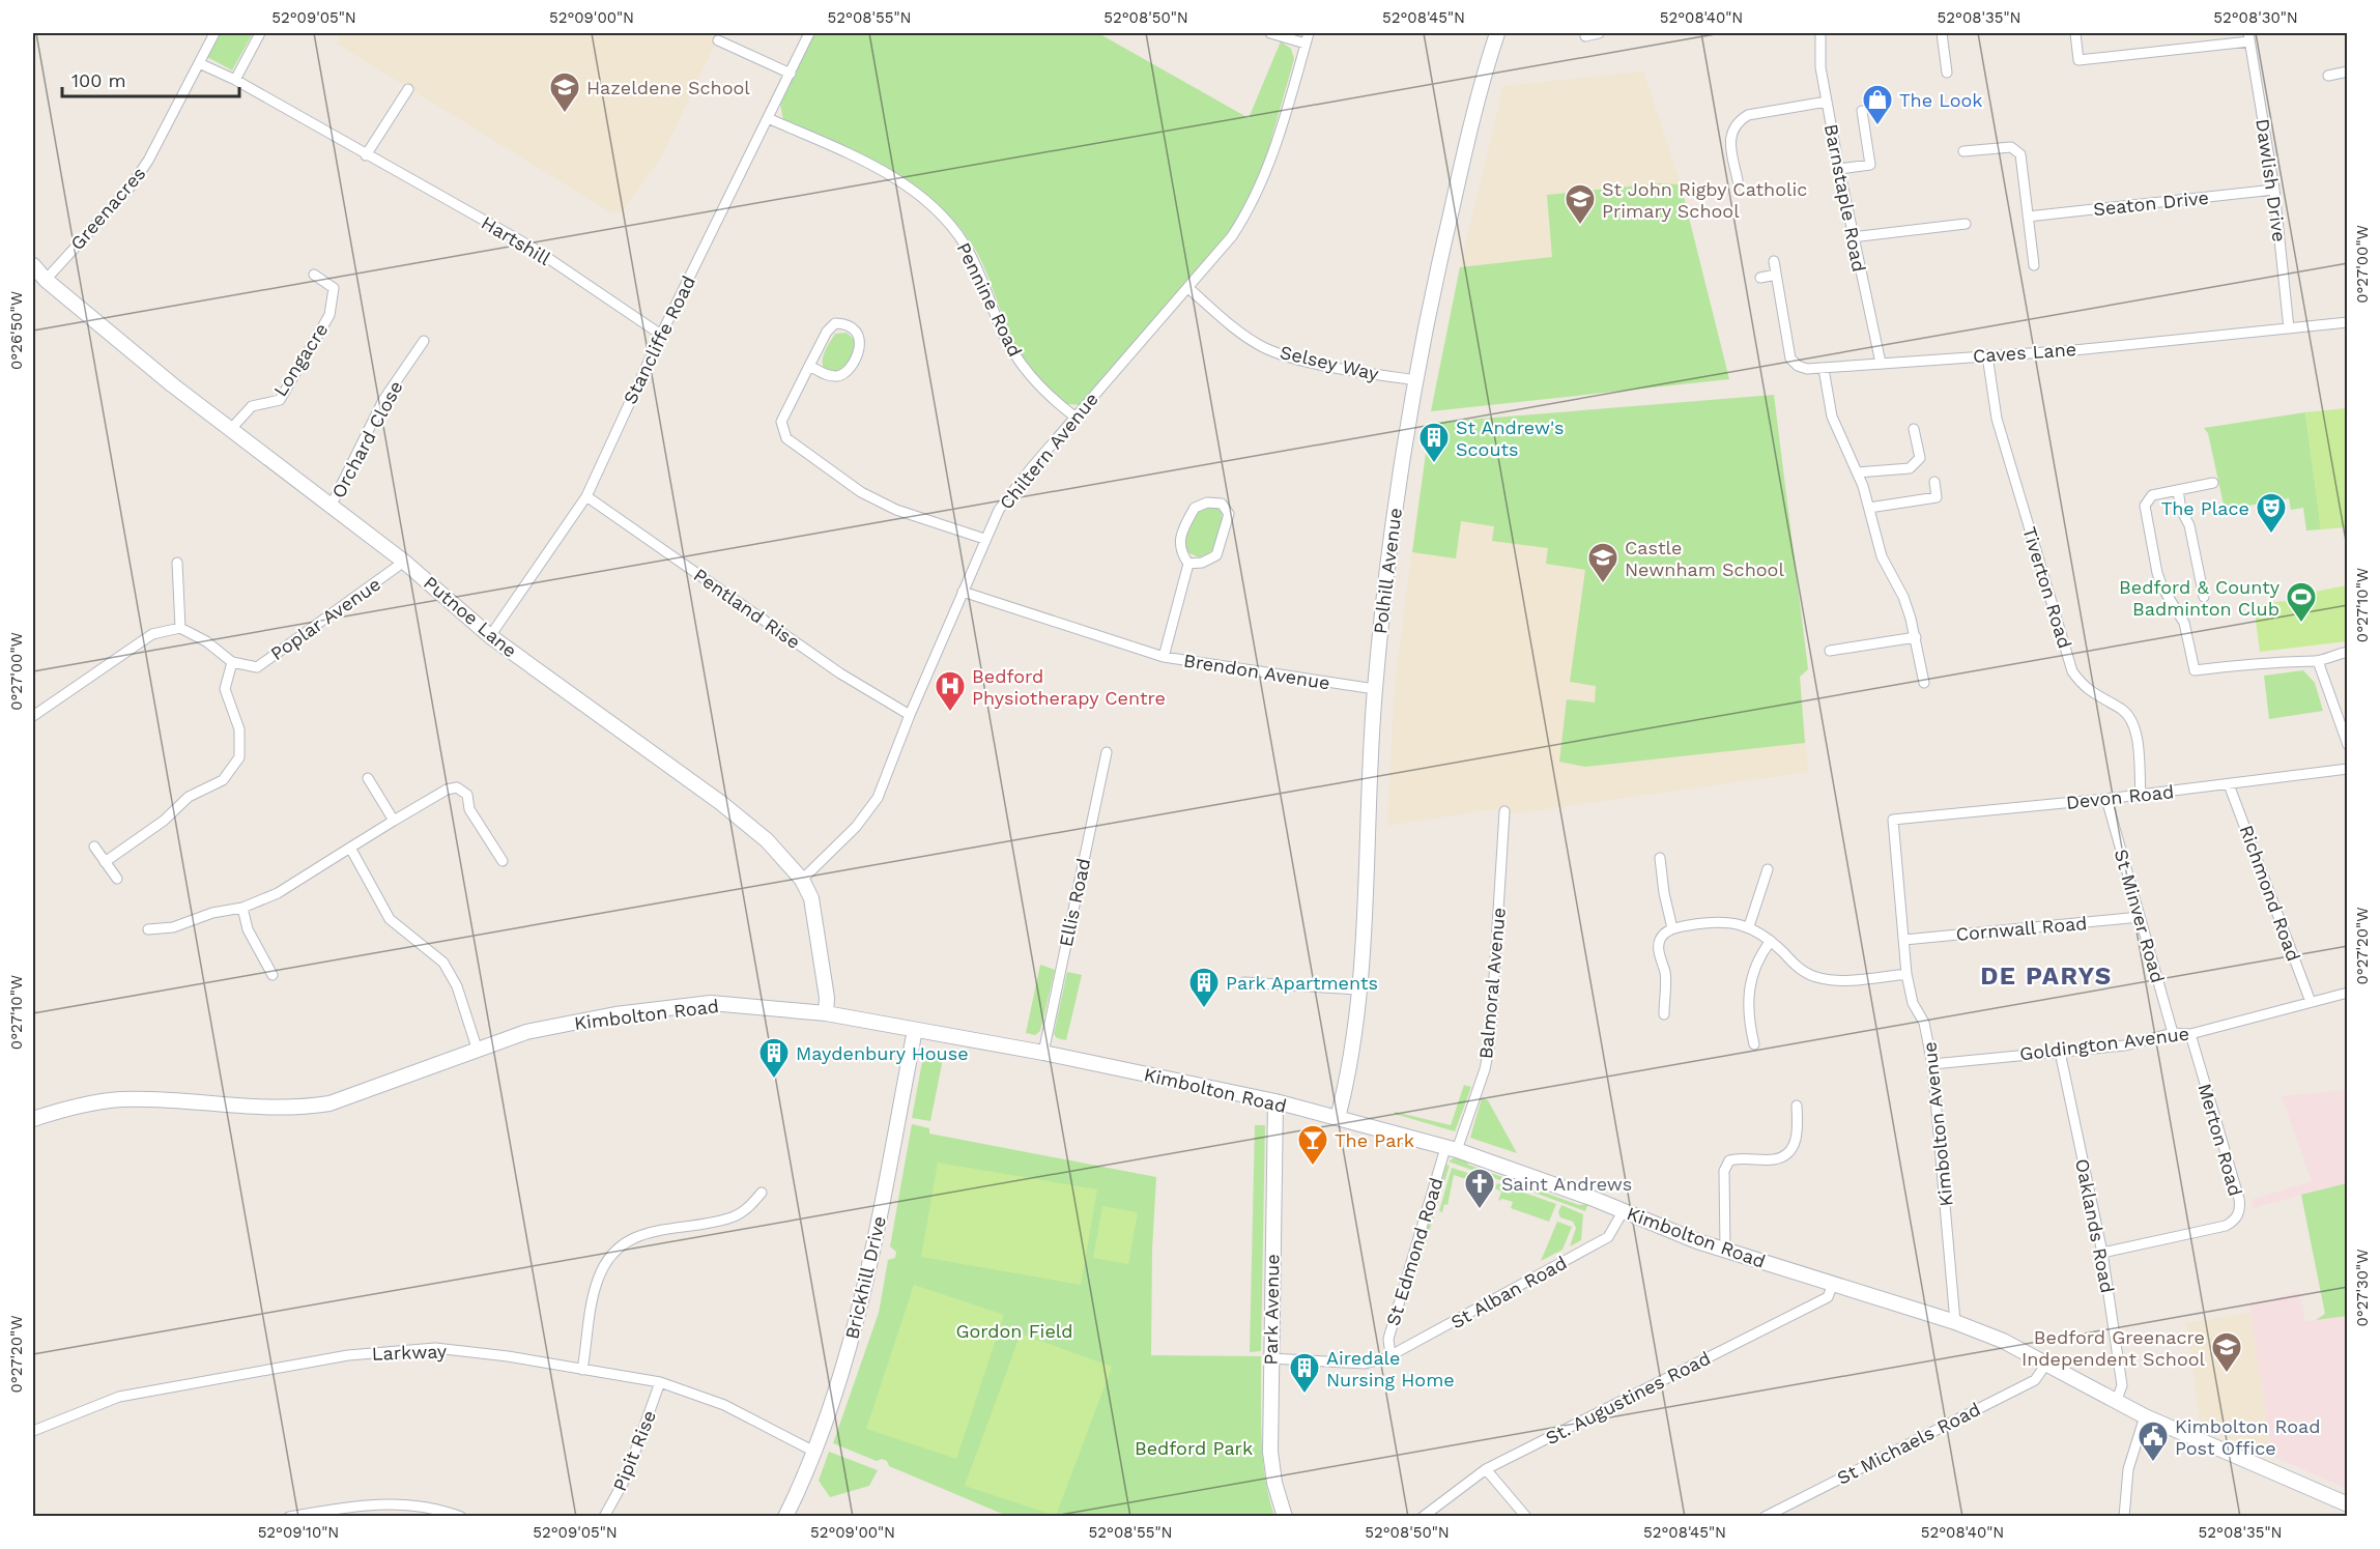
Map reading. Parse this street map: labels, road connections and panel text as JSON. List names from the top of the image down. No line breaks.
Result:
{"streets":{"street":["Dawlish Drive","Barnstaple Road","Seaton Drive","Greenacres","Hartshill","Pennine Road","Stancliffe Road","Caves Lane","Longacre","Selsey Way","Orchard Close","Chiltern Avenue","Polhill Avenue","Tiverton Road","Pentland Rise","Putnoe Lane","Poplar Avenue","Brendon Avenue","Devon Road","Richmond Road","Ellis Road","St Minver Road","Cornwall Road","Balmoral Avenue","Kimbolton Road","Goldington Avenue","Kimbolton Avenue","Merton Road","Oaklands Road","St Edmond Road","Brickhill Drive","St Alban Road","Park Avenue","Larkway","St. Augustines Road","St Michaels Road","Pipit Rise"]},"crossings":[["Dawlish Drive","Seaton Drive"],["Dawlish Drive","Caves Lane"],["Barnstaple Road","Caves Lane"],["Greenacres","Hartshill"],["Greenacres","Putnoe Lane"],["Hartshill","Stancliffe Road"],["Pennine Road","Stancliffe Road"],["Pennine Road","Chiltern Avenue"],["Stancliffe Road","Pentland Rise"],["Stancliffe Road","Putnoe Lane"],["Caves Lane","Tiverton Road"],["Longacre","Putnoe Lane"],["Selsey Way","Chiltern Avenue"],["Selsey Way","Polhill Avenue"],["Orchard Close","Putnoe Lane"],["Chiltern Avenue","Pentland Rise"],["Chiltern Avenue","Putnoe Lane"],["Chiltern Avenue","Brendon Avenue"],["Polhill Avenue","Brendon Avenue"],["Polhill Avenue","Kimbolton Road"],["Tiverton Road","Devon Road"],["Putnoe Lane","Poplar Avenue"],["Putnoe Lane","Kimbolton Road"],["Devon Road","Richmond Road"],["Devon Road","St Minver Road"],["Devon Road","Kimbolton Avenue"],["Richmond Road","Goldington Avenue"],["Ellis Road","Kimbolton Road"],["St Minver Road","Cornwall Road"],["St Minver Road","Goldington Avenue"],["Cornwall Road","Kimbolton Avenue"],["Balmoral Avenue","Kimbolton Road"],["Balmoral Avenue","St Edmond Road"],["Kimbolton Road","Kimbolton Avenue"],["Kimbolton Road","Oaklands Road"],["Kimbolton Road","St Edmond Road"],["Kimbolton Road","Brickhill Drive"],["Kimbolton Road","St Alban Road"],["Kimbolton Road","Park Avenue"],["Kimbolton Road","St. Augustines Road"],["Kimbolton Road","St Michaels Road"],["Goldington Avenue","Kimbolton Avenue"],["Goldington Avenue","Merton Road"],["Goldington Avenue","Oaklands Road"],["Merton Road","Oaklands Road"],["St Edmond Road","St Alban Road"],["Brickhill Drive","Larkway"],["St Alban Road","Park Avenue"],["Larkway","Pipit Rise"]],"districts":["DE PARYS"],"parks":["Gordon Field","Bedford Park"],"places":{"school or university":["Hazeldene School","St John Rigby Catholic Primary School","Castle Newnham School","Bedford Greenacre Independent School"],"shop":["The Look"],"building":["St Andrew's Scouts","Park Apartments","Maydenbury House","Airedale Nursing Home"],"theatre":["The Place"],"sports":["Bedford & County Badminton Club"],"hospital":["Bedford Physiotherapy Centre"],"bar":["The Park"],"church":["Saint Andrews"],"public building":["Kimbolton Road Post Office"]},"scale_bar":"100 m","coordinates":["52°09'05\"N","52°09'00\"N","52°08'55\"N","52°08'50\"N","52°08'45\"N","52°08'40\"N","52°08'35\"N","52°08'30\"N","0°27'00\"W","0°26'50\"W","0°27'10\"W","0°27'20\"W","0°27'30\"W","52°09'10\"N"]}
